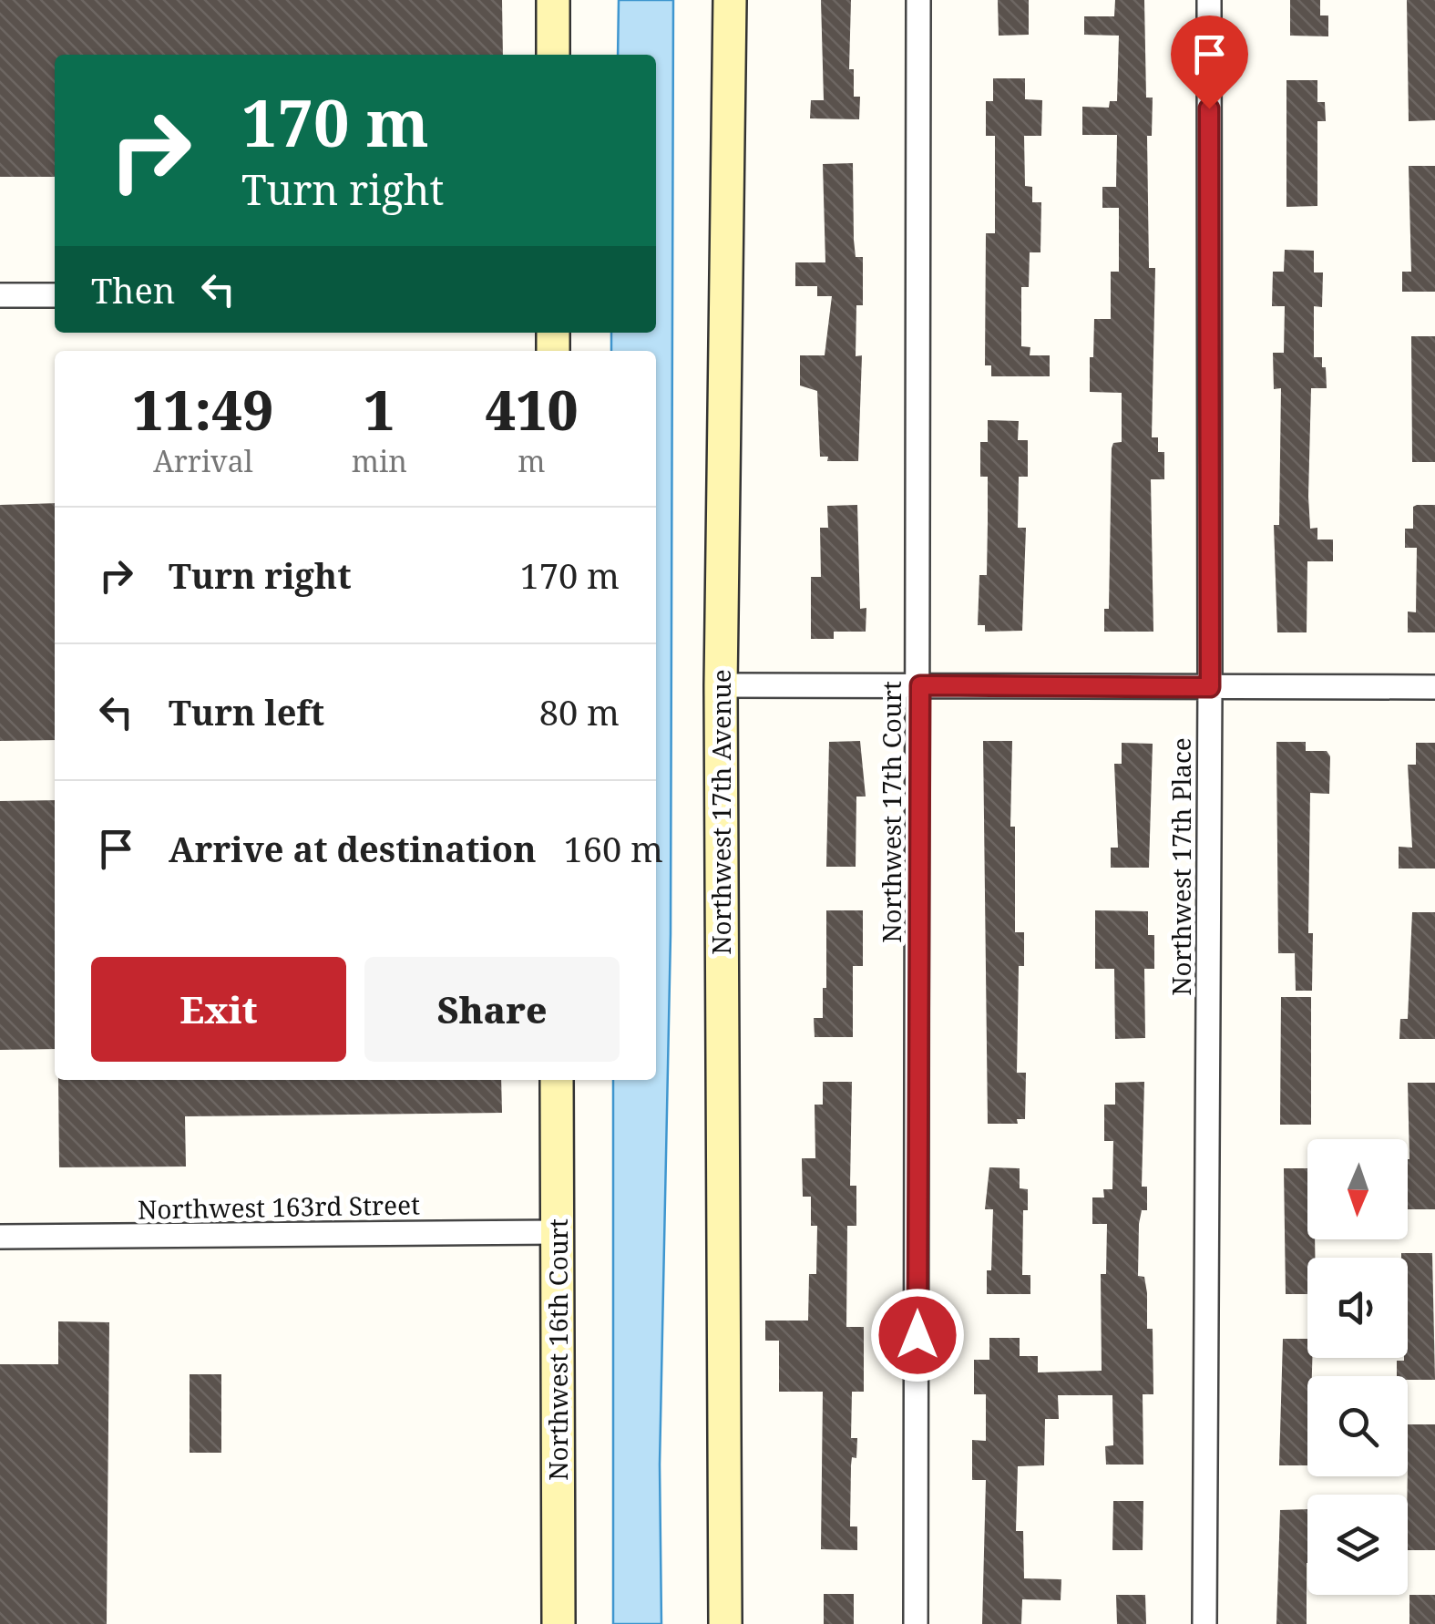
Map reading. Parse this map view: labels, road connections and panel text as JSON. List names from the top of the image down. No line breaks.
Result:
{"streets":{"street":["Northwest 17th Avenue","Northwest 17th Court","Northwest 17th Place","Northwest 163rd Street","Northwest 16th Court"]},"crossings":[["Northwest 163rd Street","Northwest 16th Court"]],"north":"bottom","page":{"turn":["170 m","Turn right"],"then":"Then","eta":["11:49","Arrival","1","min","410","m"],"list":[{"name":"Turn right","value":"170 m"},{"name":"Turn left","value":"80 m"},{"name":"Arrive at destination","value":"160 m"}],"buttons":["Exit","Share"]}}
